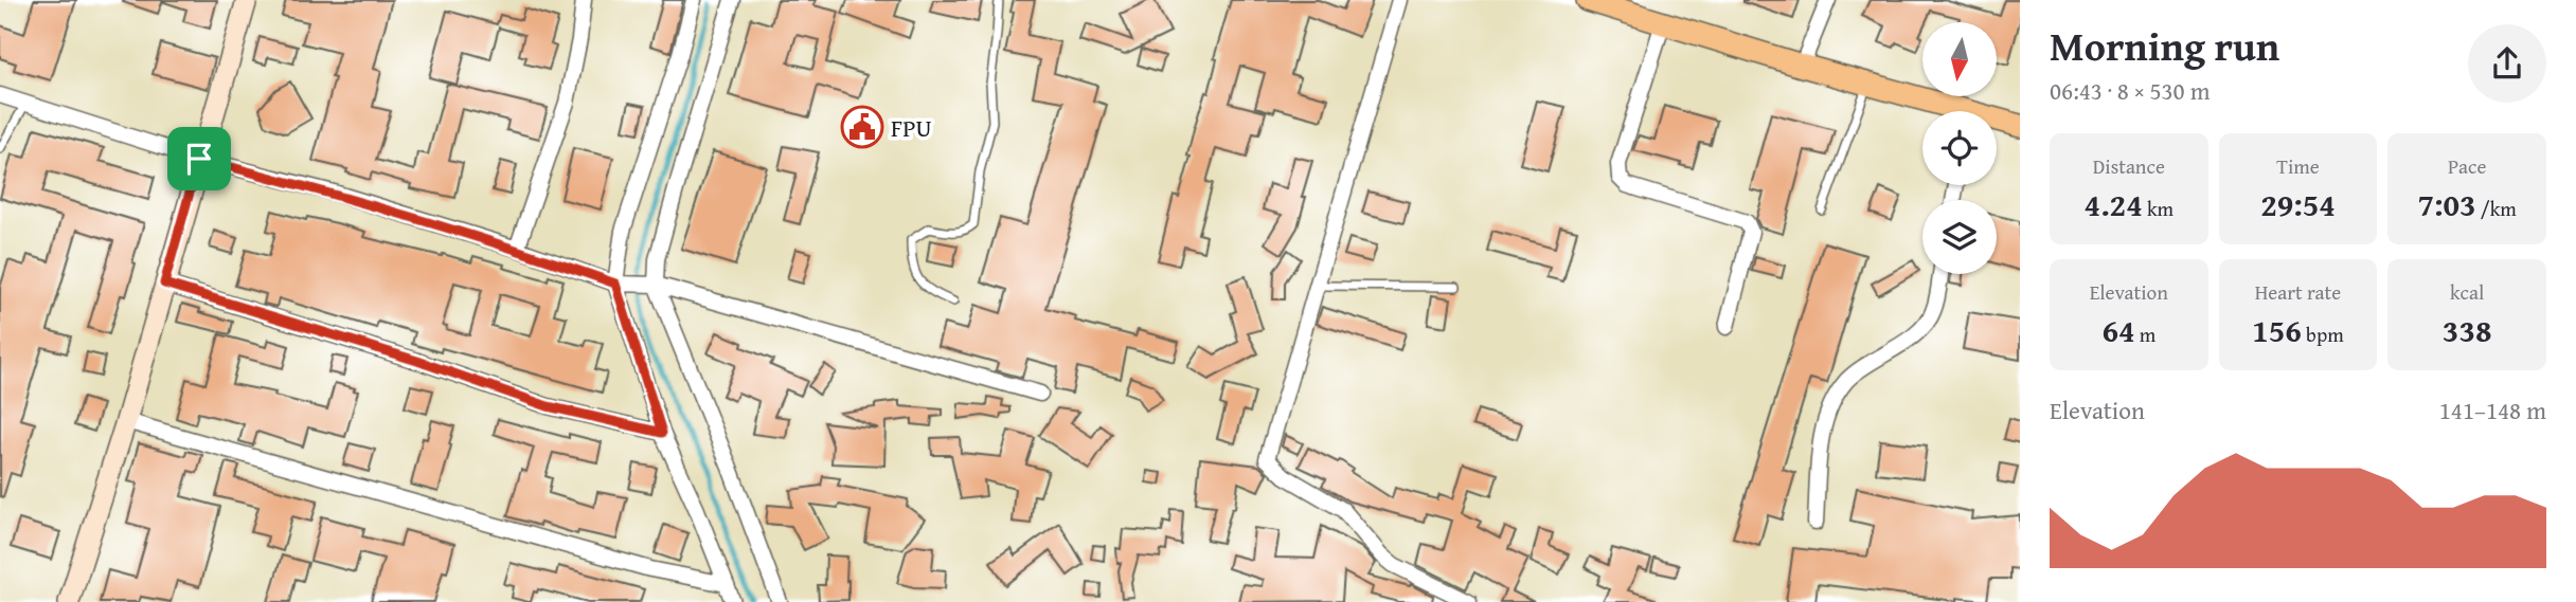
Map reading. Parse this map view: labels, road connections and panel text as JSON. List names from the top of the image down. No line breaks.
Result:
{"places":{"public building":["FPU"]},"north":"bottom","page":{"heading":["Morning run","06:43 · 8 × 530 m"],"stats":[["Distance","4.24 km"],["Time","29:54"],["Pace","7:03 /km"],["Elevation","64 m"],["Heart rate","156 bpm"],["kcal","338"]],"chart":["Elevation","141–148 m"]}}
